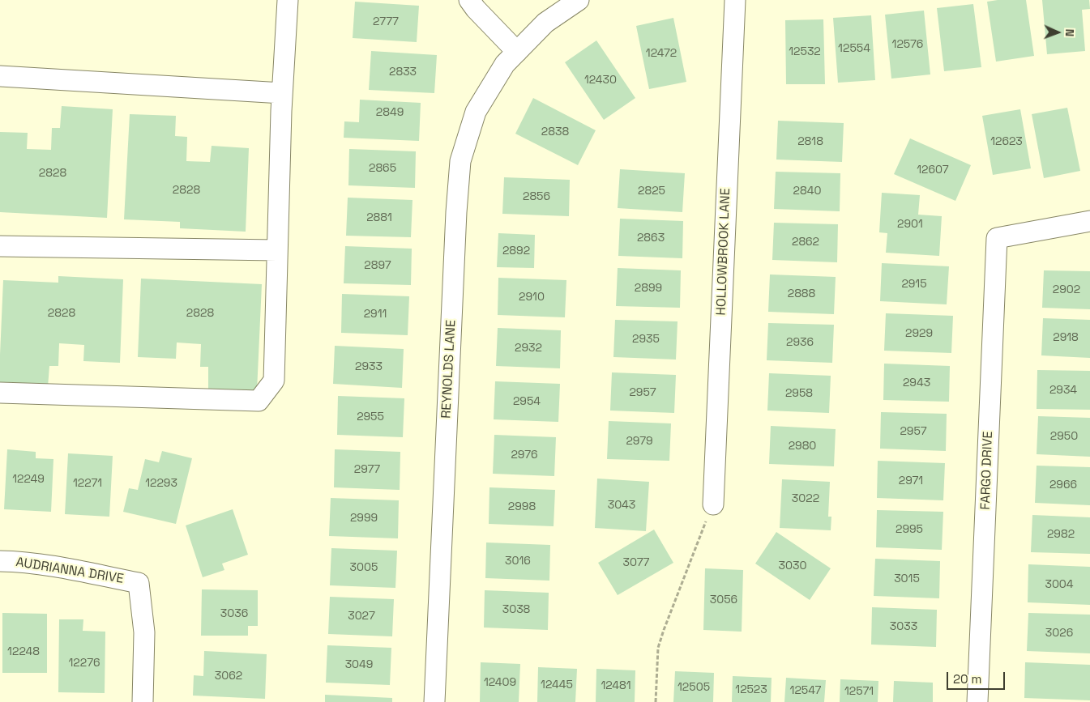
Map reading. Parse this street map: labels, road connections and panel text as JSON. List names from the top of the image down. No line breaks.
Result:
{"streets":{"street":["HOLLOWBROOK LANE","REYNOLDS LANE","FARGO DRIVE","AUDRIANNA DRIVE"]},"house_numbers":["2777","12576","12554","12532","12472","2833","12430","2849","2838","2818","12623","2865","12607","2828","2828","2825","2840","2856","2881","2901","2863","2862","2892","2897","2915","2899","2902","2888","2910","2828","2828","2911","2929","2918","2935","2936","2932","2933","2943","2934","2957","2958","2954","2955","2957","2950","2979","2980","2976","2977","12249","2971","12271","12293","2966","3022","3043","2998","2999","2995","2982","3016","3077","3030","3005","3015","3004","3056","3038","3036","3027","3033","3026","12248","12276","3049","3062","12409","12445","12481","12505","12523","12547","12571"],"scale_bar":"20 m","north":"right"}
